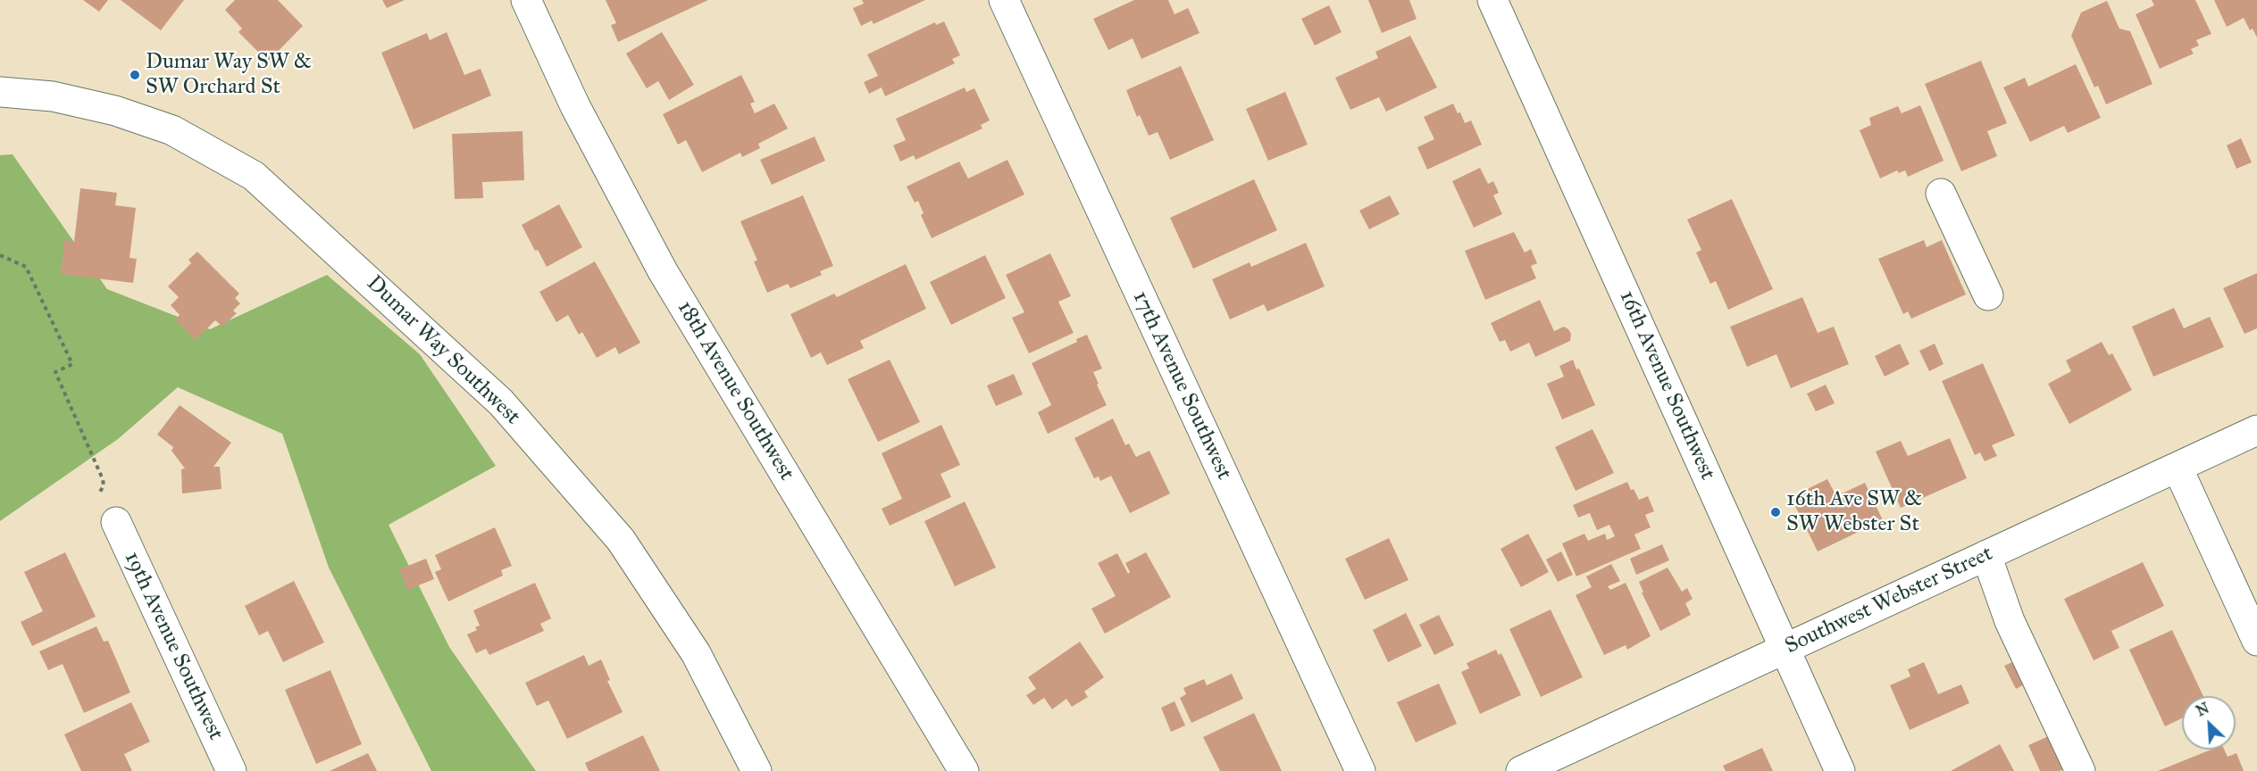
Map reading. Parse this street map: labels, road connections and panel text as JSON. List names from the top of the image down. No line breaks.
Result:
{"streets":{"street":["Dumar Way Southwest","17th Avenue Southwest","16th Avenue Southwest","18th Avenue Southwest","Southwest Webster Street","19th Avenue Southwest"]},"crossings":[["16th Avenue Southwest","Southwest Webster Street"]],"places":["Dumar Way SW & SW Orchard St","16th Ave SW & SW Webster St"],"north":"top left"}
